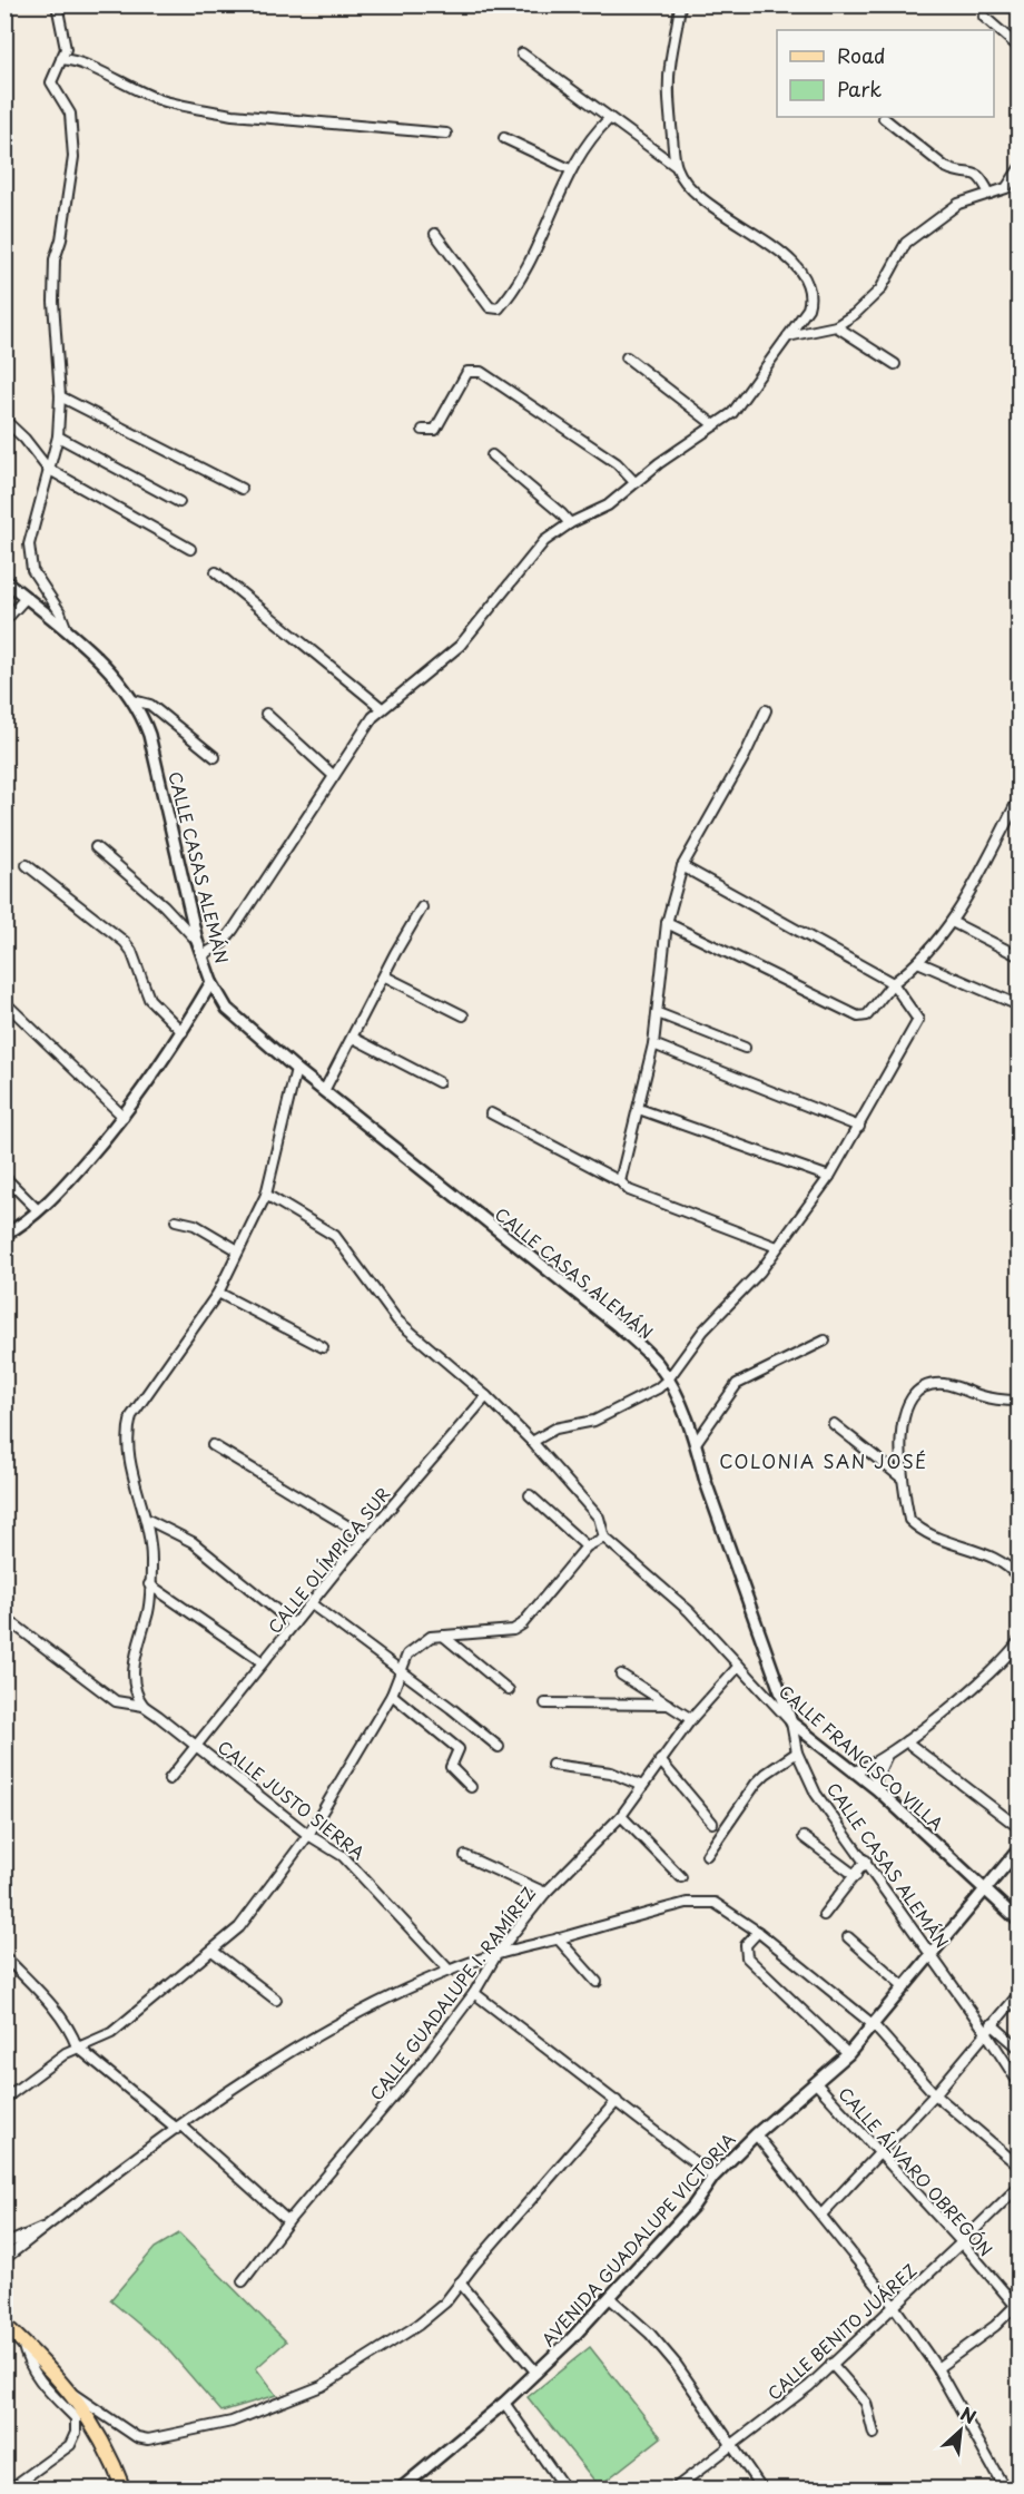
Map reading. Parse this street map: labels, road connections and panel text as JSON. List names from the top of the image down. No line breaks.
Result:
{"streets":{"street":["CALLE CASAS ALEMÁN","CALLE OLÍMPICA SUR","CALLE FRANCISCO VILLA","CALLE JUSTO SIERRA","CALLE GUADALUPE I. RAMÍREZ","CALLE ÁLVARO OBREGÓN","AVENIDA GUADALUPE VICTORIA","CALLE BENITO JUÁREZ"]},"crossings":[["CALLE CASAS ALEMÁN","CALLE FRANCISCO VILLA"],["CALLE CASAS ALEMÁN","AVENIDA GUADALUPE VICTORIA"],["CALLE OLÍMPICA SUR","CALLE FRANCISCO VILLA"],["CALLE OLÍMPICA SUR","CALLE JUSTO SIERRA"],["CALLE FRANCISCO VILLA","CALLE GUADALUPE I. RAMÍREZ"],["CALLE FRANCISCO VILLA","AVENIDA GUADALUPE VICTORIA"],["CALLE ÁLVARO OBREGÓN","AVENIDA GUADALUPE VICTORIA"],["CALLE ÁLVARO OBREGÓN","CALLE BENITO JUÁREZ"]],"districts":["COLONIA SAN JOSÉ"],"legend":["Road","Park"],"north":"top right"}
